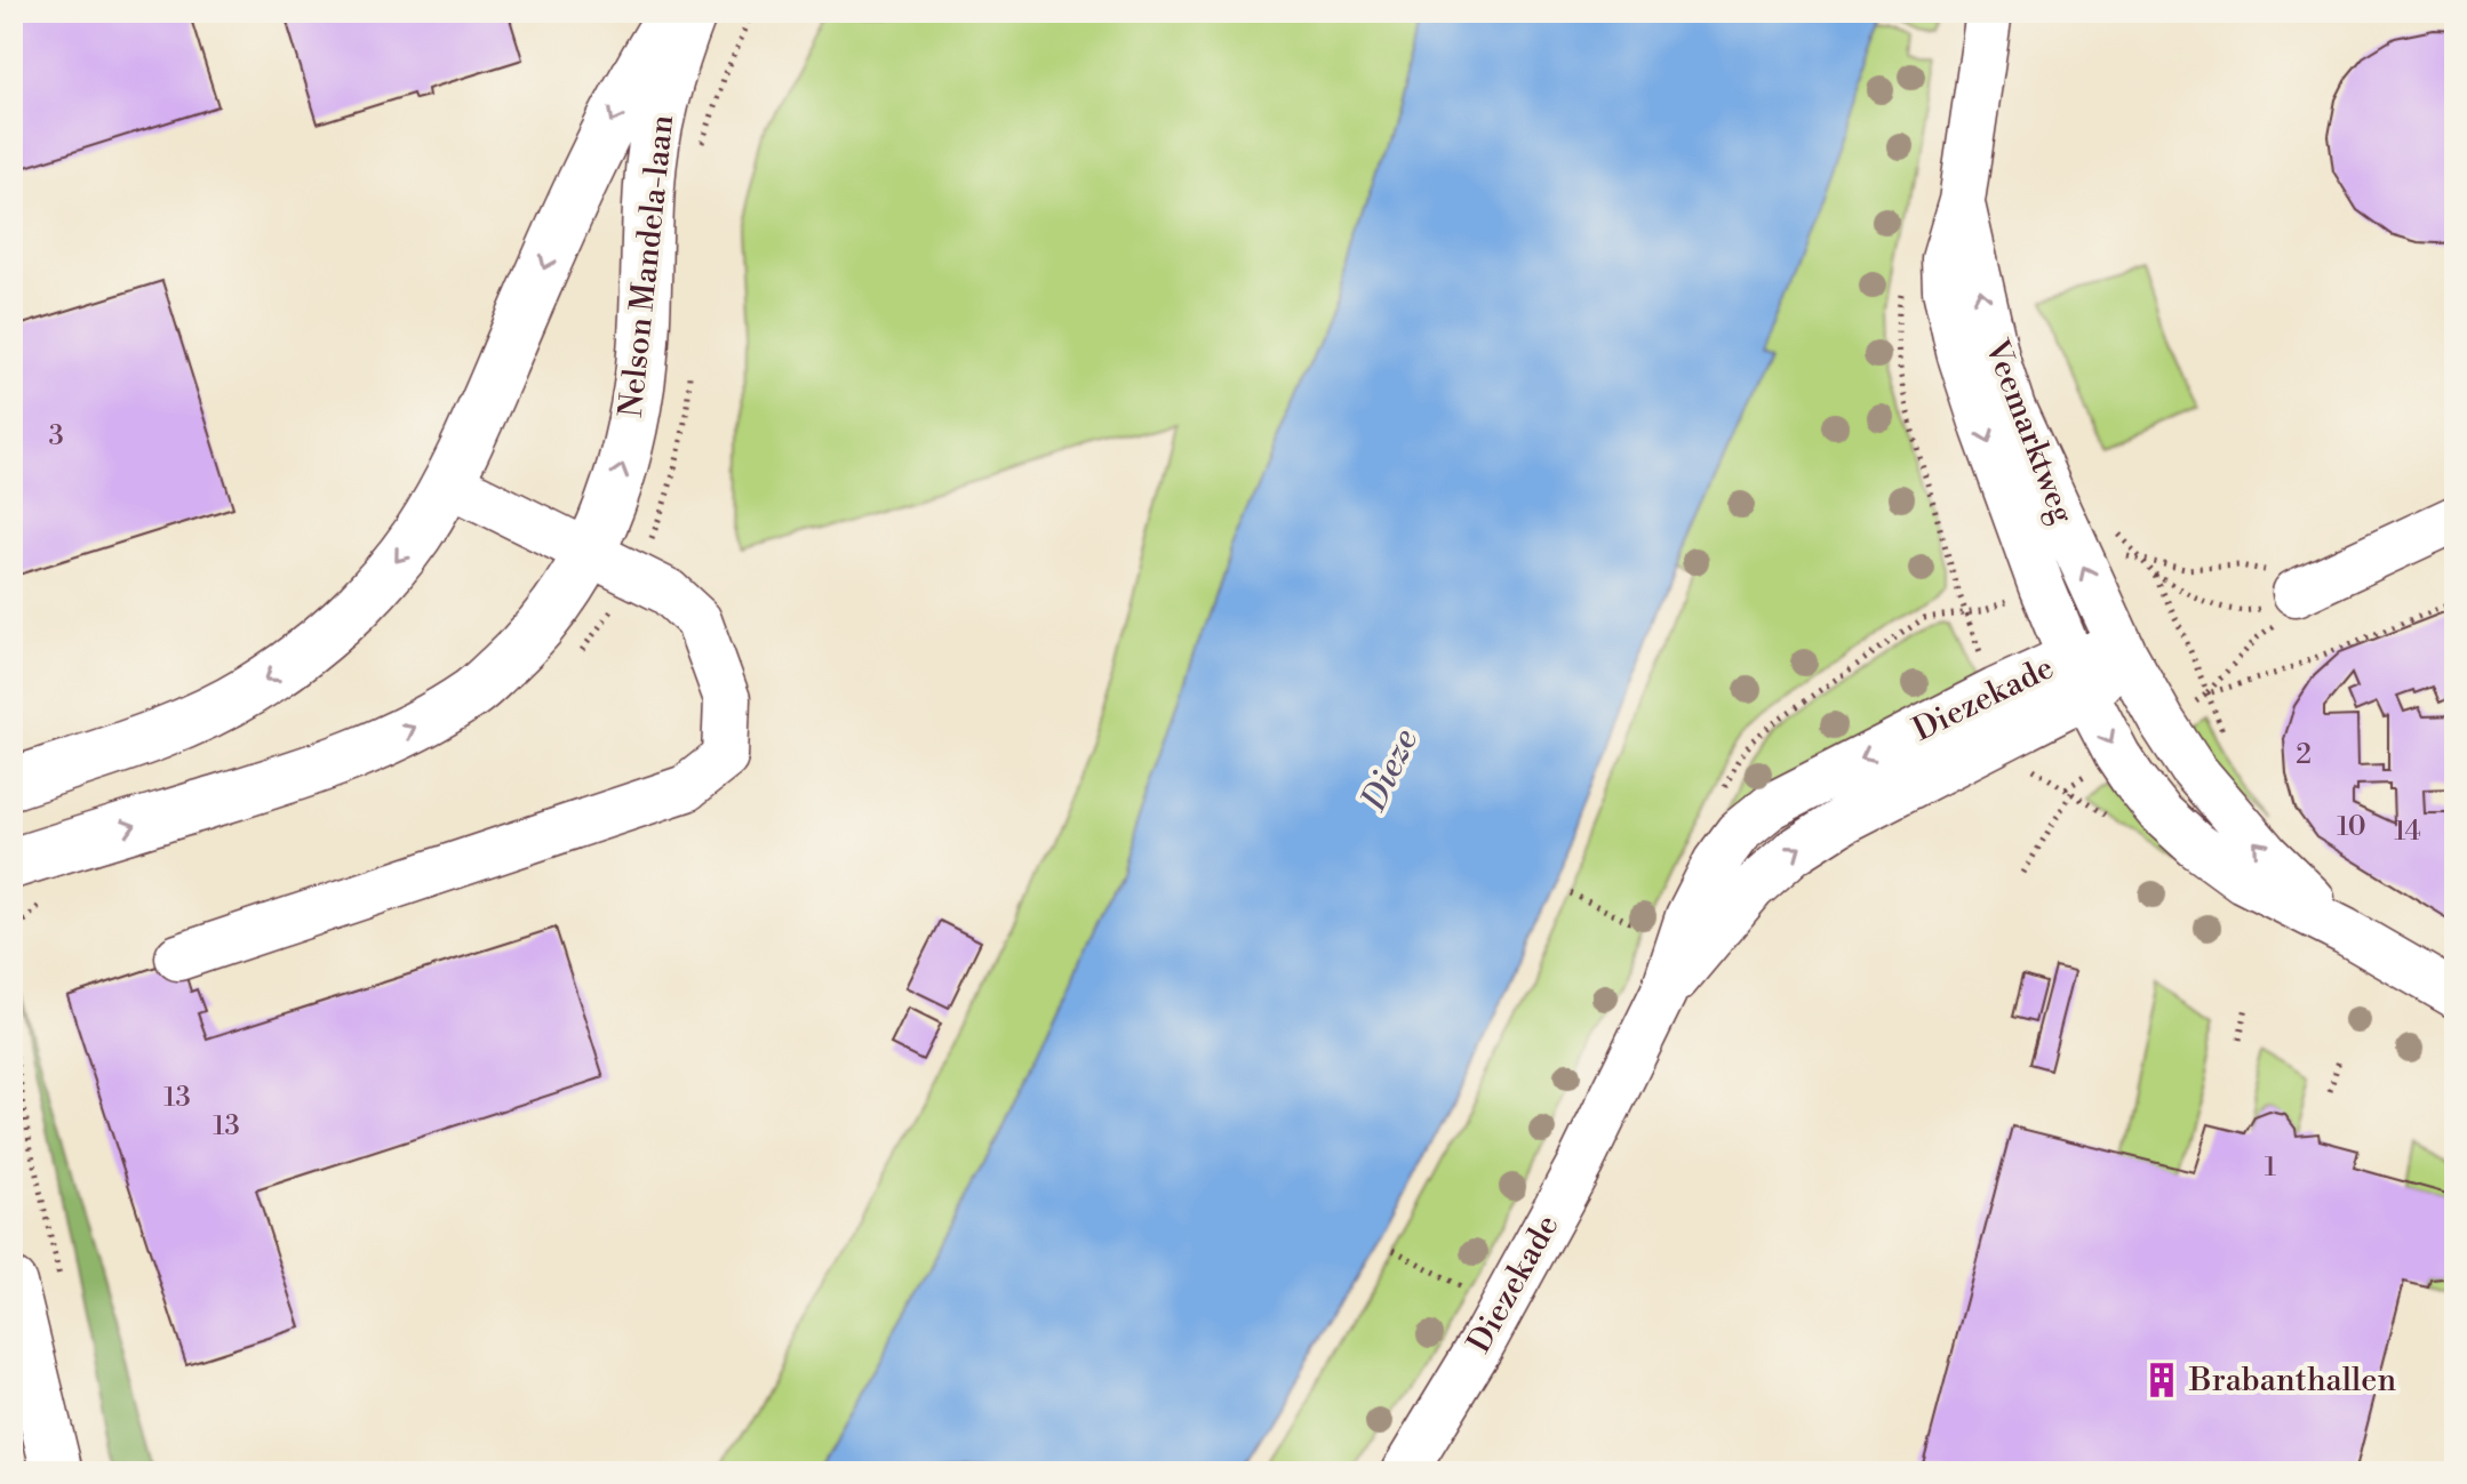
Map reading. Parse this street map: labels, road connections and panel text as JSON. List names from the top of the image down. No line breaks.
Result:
{"streets":{"main road":["Nelson Mandela-laan"],"street":["Veemarktweg","Diezekade"]},"crossings":[["Veemarktweg","Diezekade"]],"water":["Dieze"],"places":{"building":["Brabanthallen"]},"house_numbers":["3","2","10","14","13","13","1"]}
